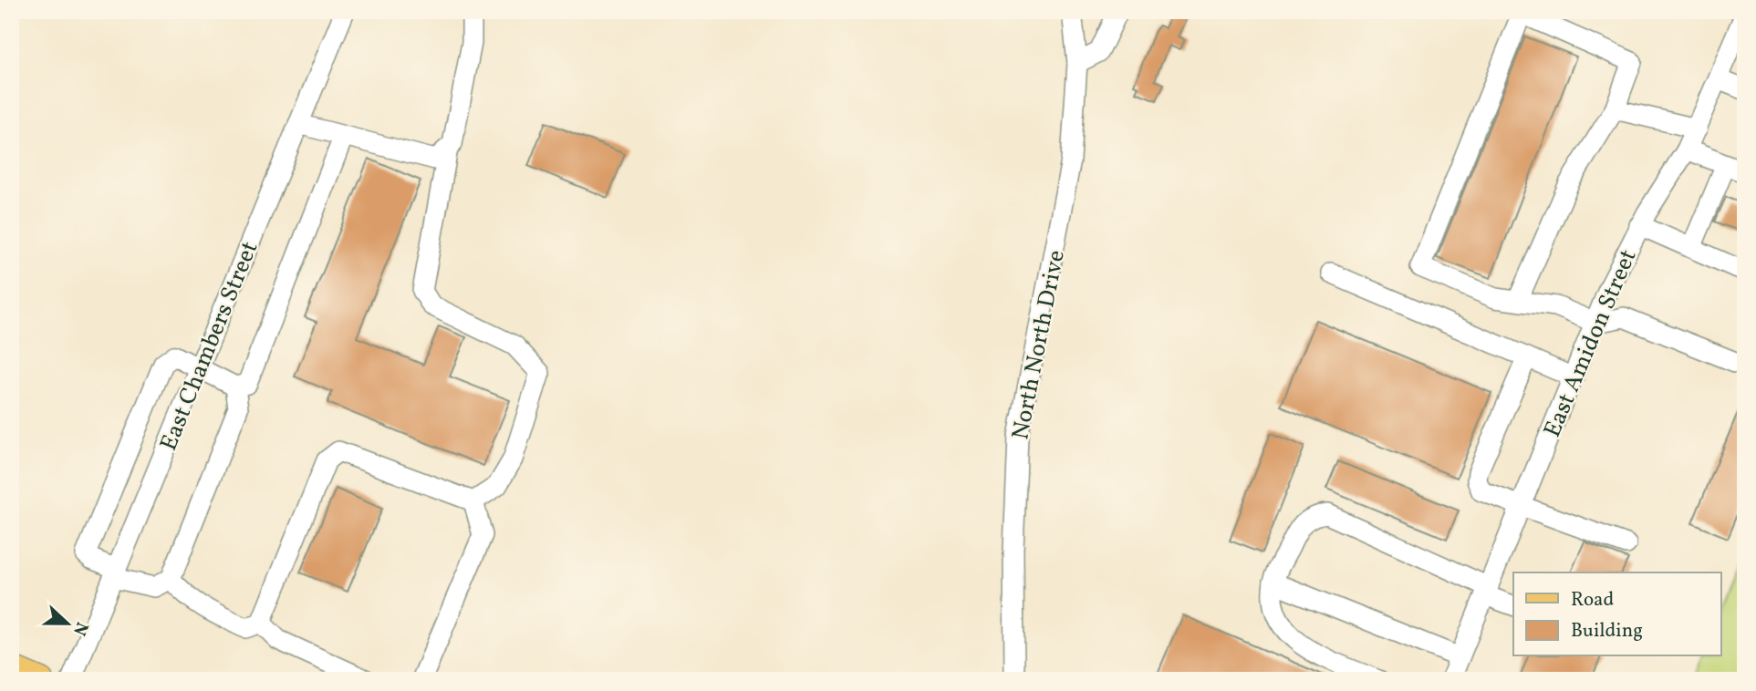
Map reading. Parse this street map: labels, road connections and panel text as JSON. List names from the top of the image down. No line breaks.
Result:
{"streets":{"street":["East Amidon Street","North North Drive","East Chambers Street"]},"legend":["Road","Building"],"north":"right"}
